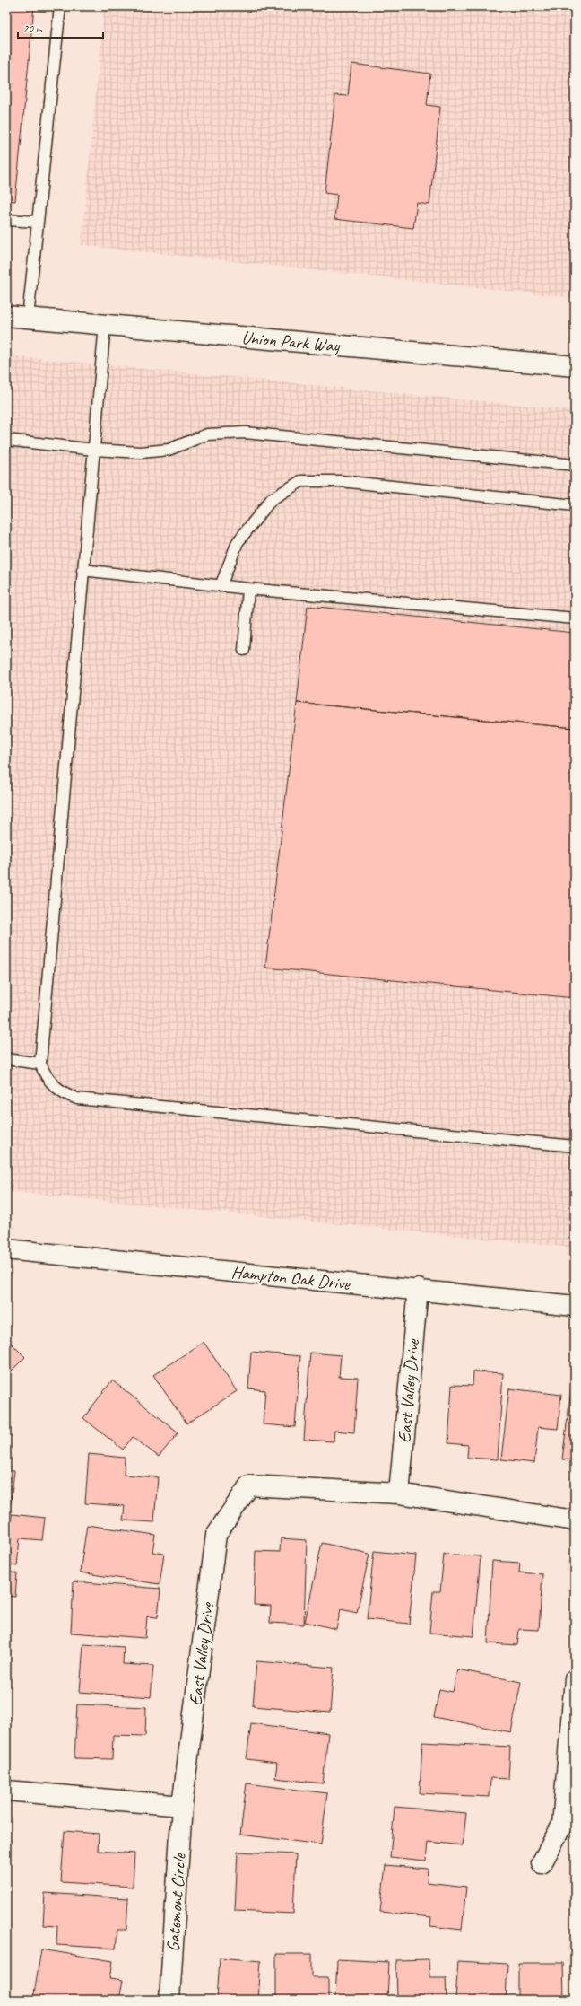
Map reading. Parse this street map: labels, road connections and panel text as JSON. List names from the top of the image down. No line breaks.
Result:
{"streets":{"street":["Union Park Way","Hampton Oak Drive","East Valley Drive","Gatemont Circle"]},"crossings":[["Hampton Oak Drive","East Valley Drive"],["East Valley Drive","Gatemont Circle"]],"scale_bar":"20 m"}
